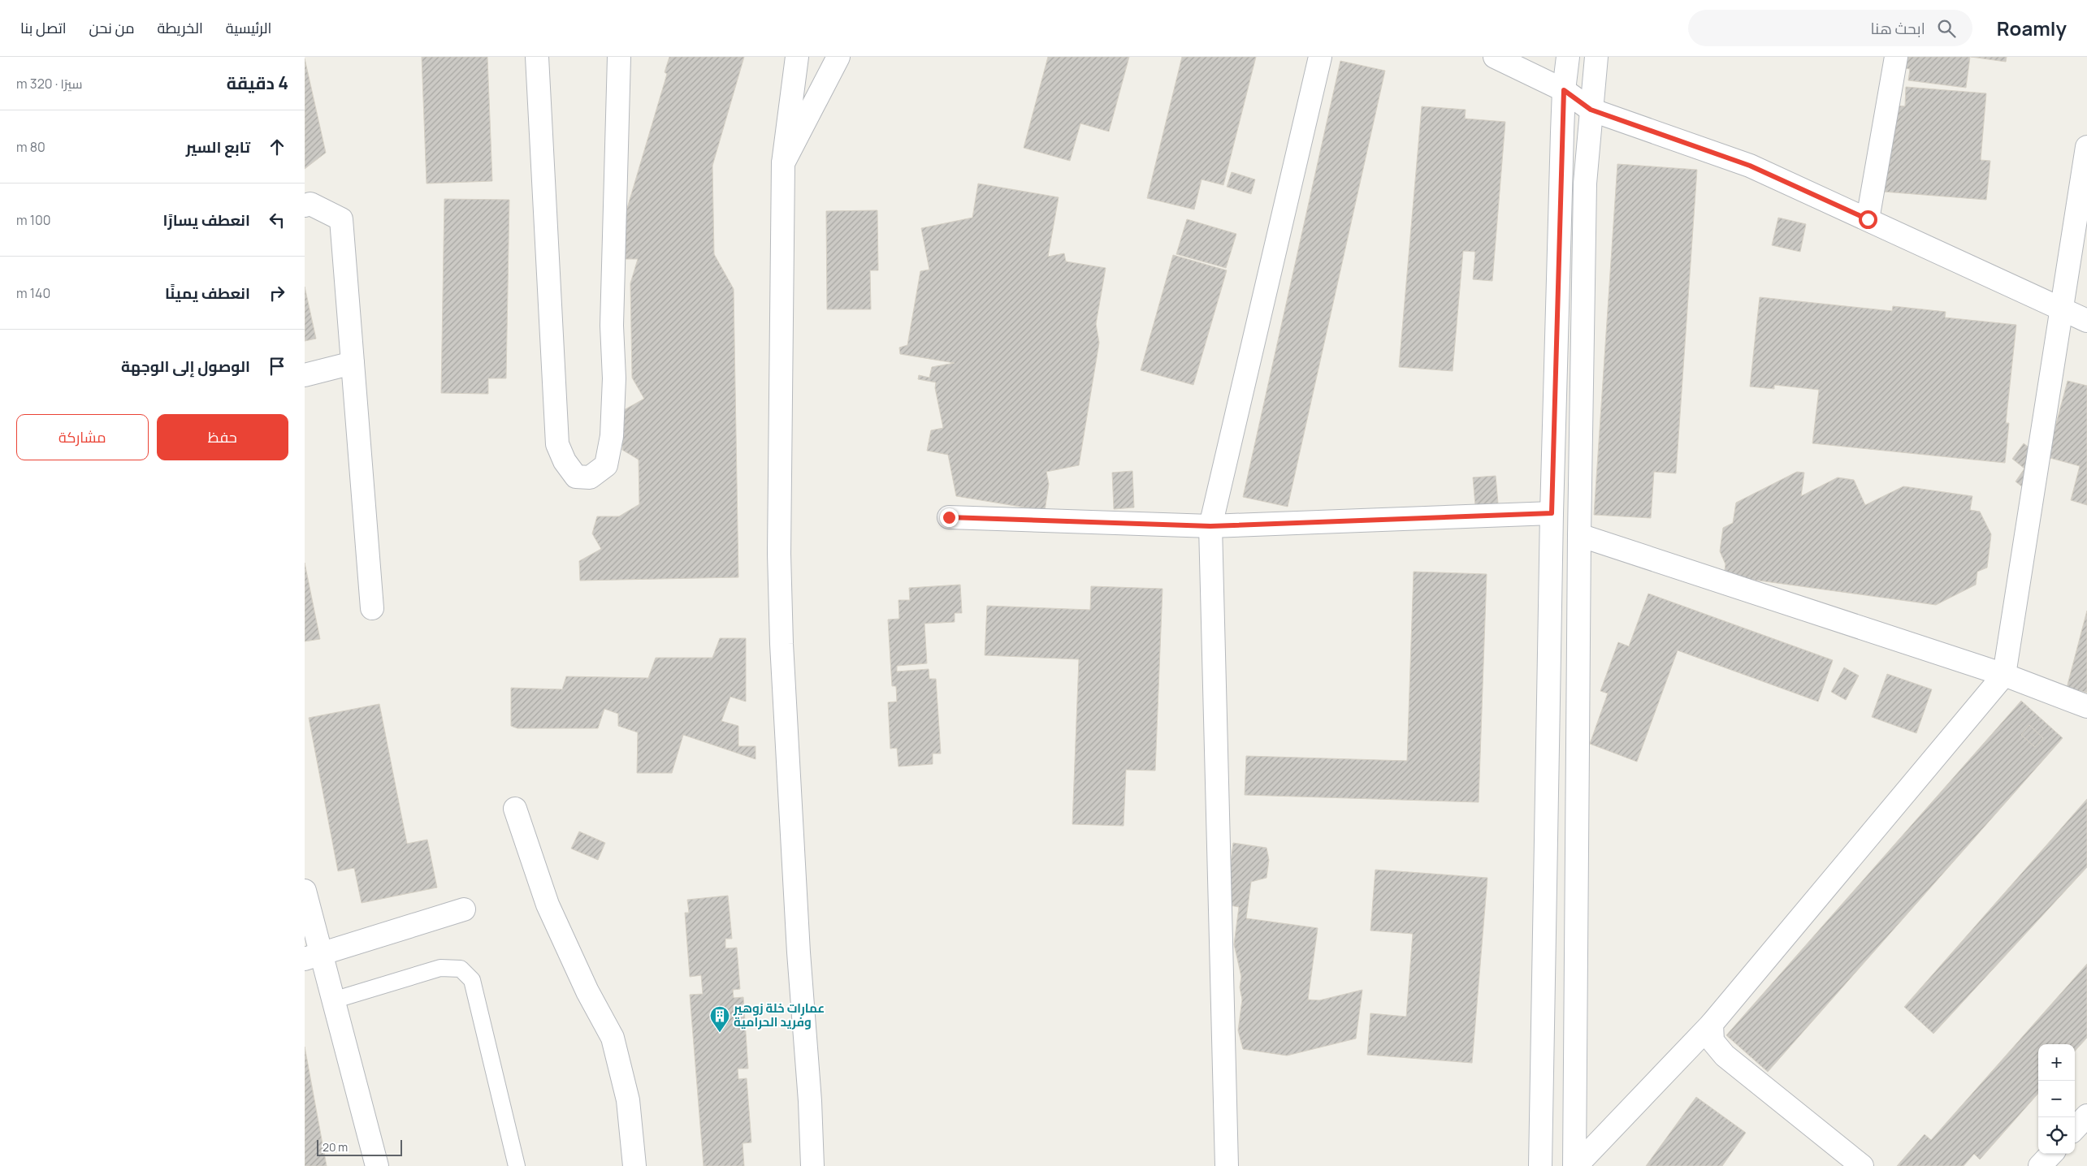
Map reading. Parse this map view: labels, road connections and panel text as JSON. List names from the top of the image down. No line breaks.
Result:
{"places":{"building":["عمارات خلة زوهير وفريد الحرامية"]},"scale_bar":"20 m","page":{"header":"Roamly","search":"ابحث هنا","nav":["الرئيسية","الخريطة","من نحن","اتصل بنا"],"heading":["4 دقيقة","سيرًا · 320 m"],"list":[["تابع السير","80 m"],["انعطف يسارًا","100 m"],["انعطف يمينًا","140 m"],"الوصول إلى الوجهة"],"buttons":["حفظ","مشاركة"],"map_buttons":["+","−"],"scale":"20 m"}}
